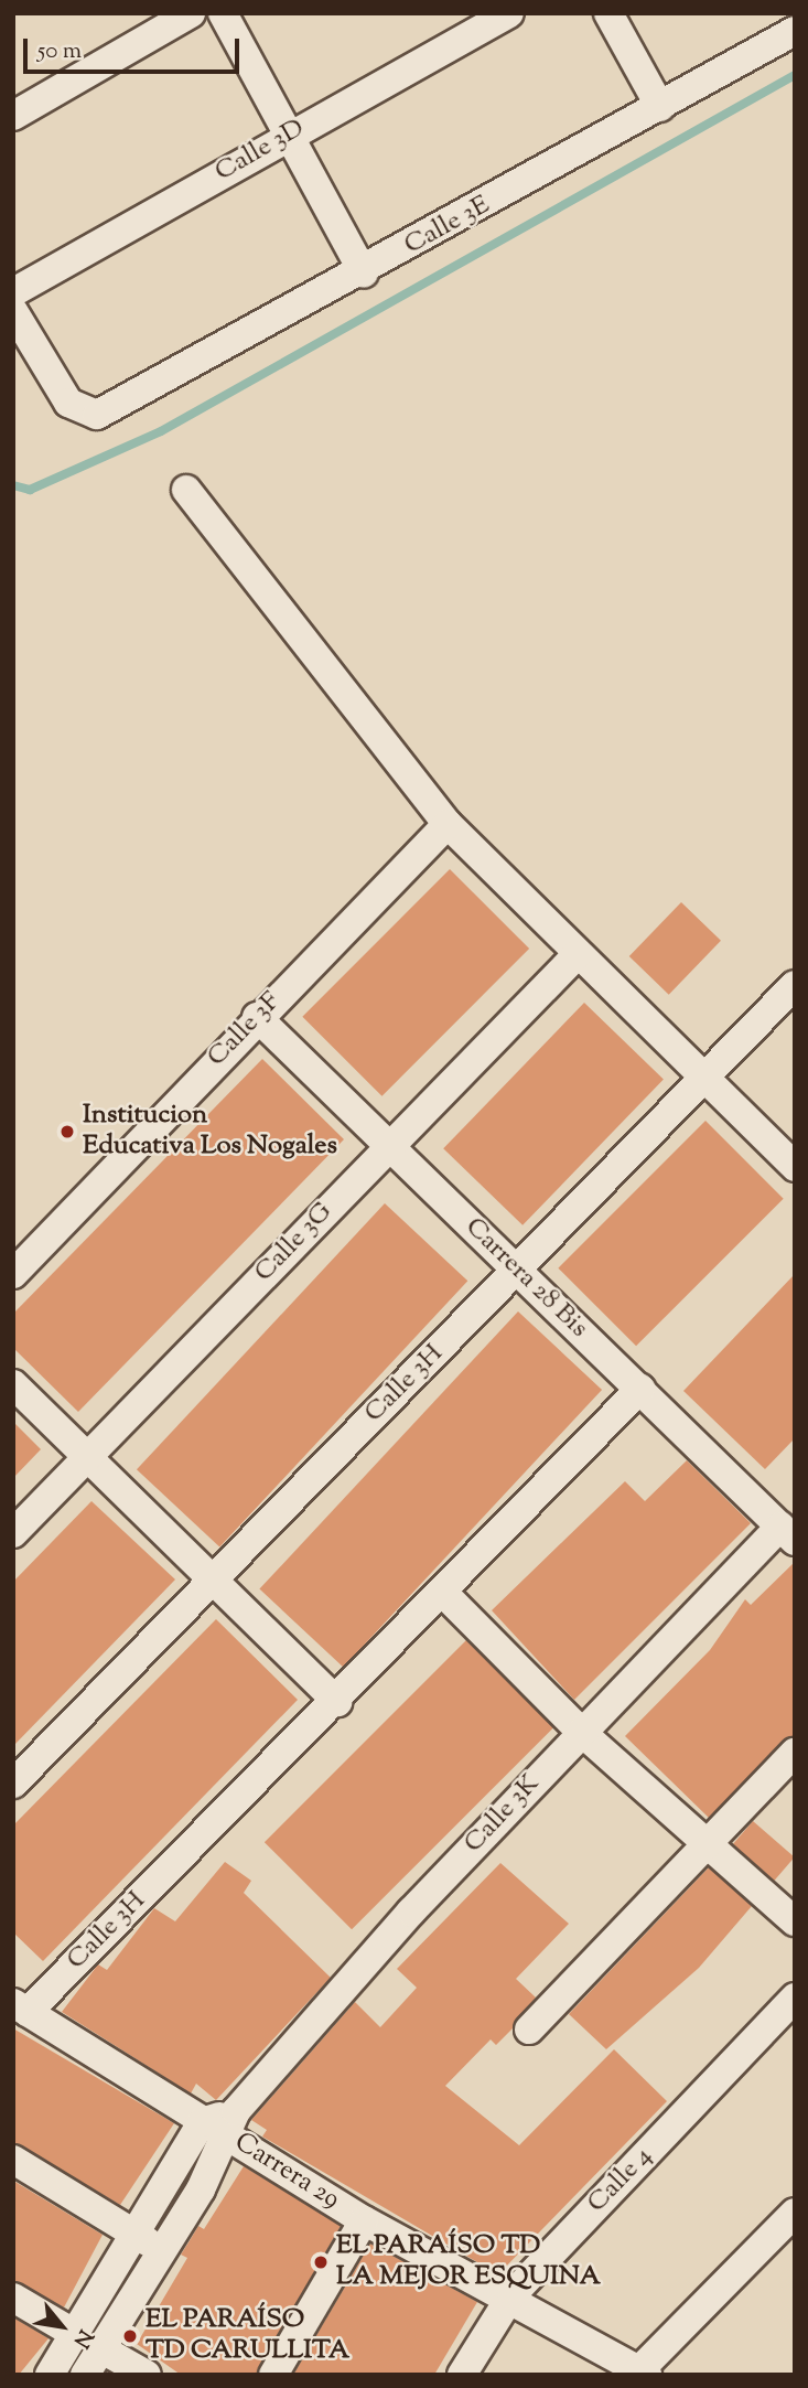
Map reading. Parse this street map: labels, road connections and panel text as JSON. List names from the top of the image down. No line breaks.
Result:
{"streets":{"street":["Calle 3D","Calle 3E","Calle 3F","Calle 3G","Carrera 28 Bis","Calle 3H","Calle 3K","Carrera 29","Calle 4"]},"crossings":[["Calle 3F","Carrera 28 Bis"],["Calle 3G","Carrera 28 Bis"],["Carrera 28 Bis","Calle 3H"],["Carrera 28 Bis","Calle 3K"],["Calle 3H","Carrera 29"],["Calle 3K","Carrera 29"],["Carrera 29","Calle 4"]],"places":["Institucion Educativa Los Nogales","EL PARAÍSO TD LA MEJOR ESQUINA","EL PARAÍSO TD CARULLITA"],"scale_bar":"50 m","north":"bottom right"}
